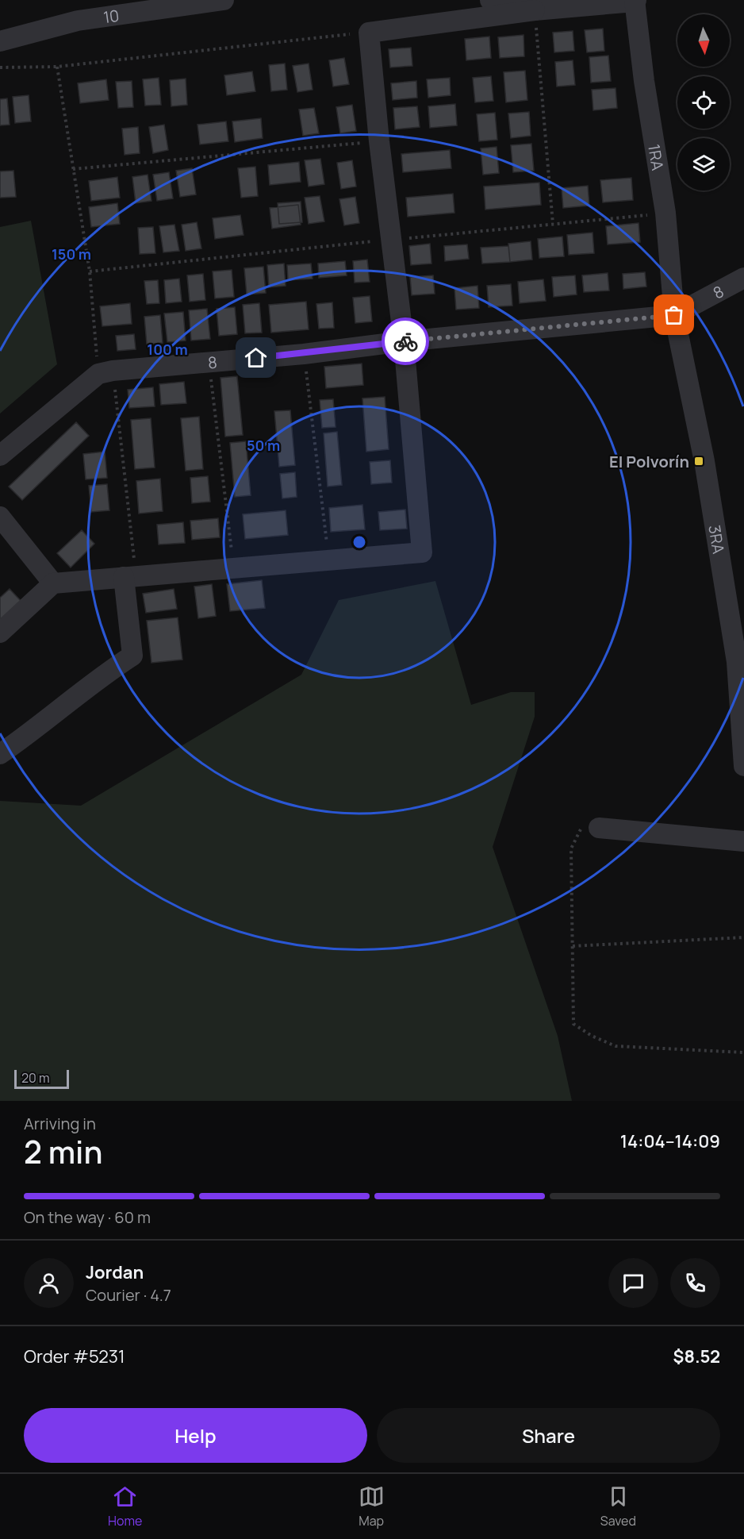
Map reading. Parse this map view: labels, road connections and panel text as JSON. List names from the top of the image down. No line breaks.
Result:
{"streets":{"street":["10","1RA","8","3RA"]},"crossings":[["1RA","8"],["1RA","3RA"],["8","3RA"]],"places":{"transit":["El Polvorín"]},"scale_bar":"20 m","north":"bottom","page":{"scale":"20 m","heading":["2 min","Arriving in","14:04–14:09"],"panel":["Jordan","Courier · 4.7","Order #5231","$8.52"],"bar":"On the way · 60 m","buttons":["Help","Share"],"tabs":["Home","Map","Saved"]},"rings":["150 m","100 m","50 m"]}
